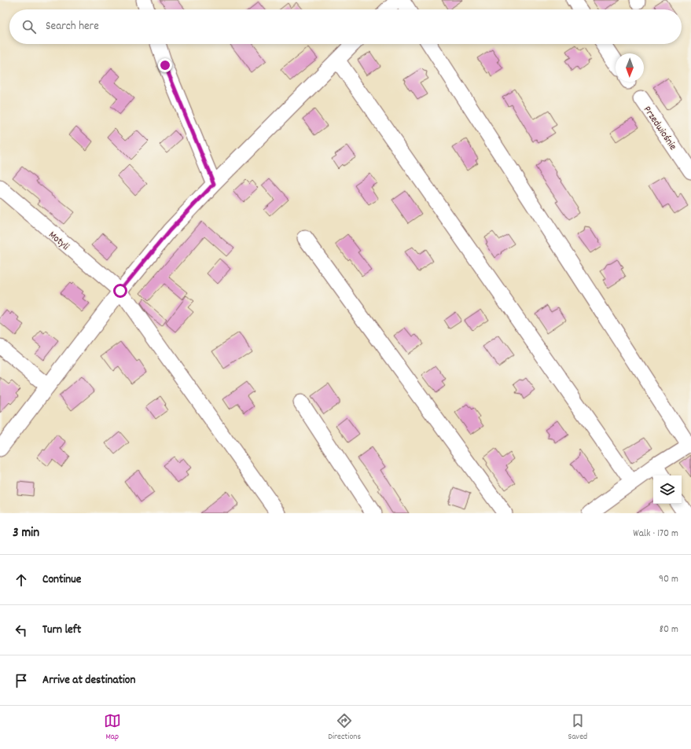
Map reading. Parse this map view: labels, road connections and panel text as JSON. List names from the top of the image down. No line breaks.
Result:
{"streets":{"street":["Przedwiośnie","Motyli"]},"north":"bottom","page":{"search":"Search here","heading":["3 min","Walk · 170 m"],"list":[["Continue","90 m"],["Turn left","80 m"],"Arrive at destination"],"nav":["Map","Directions","Saved"]}}
